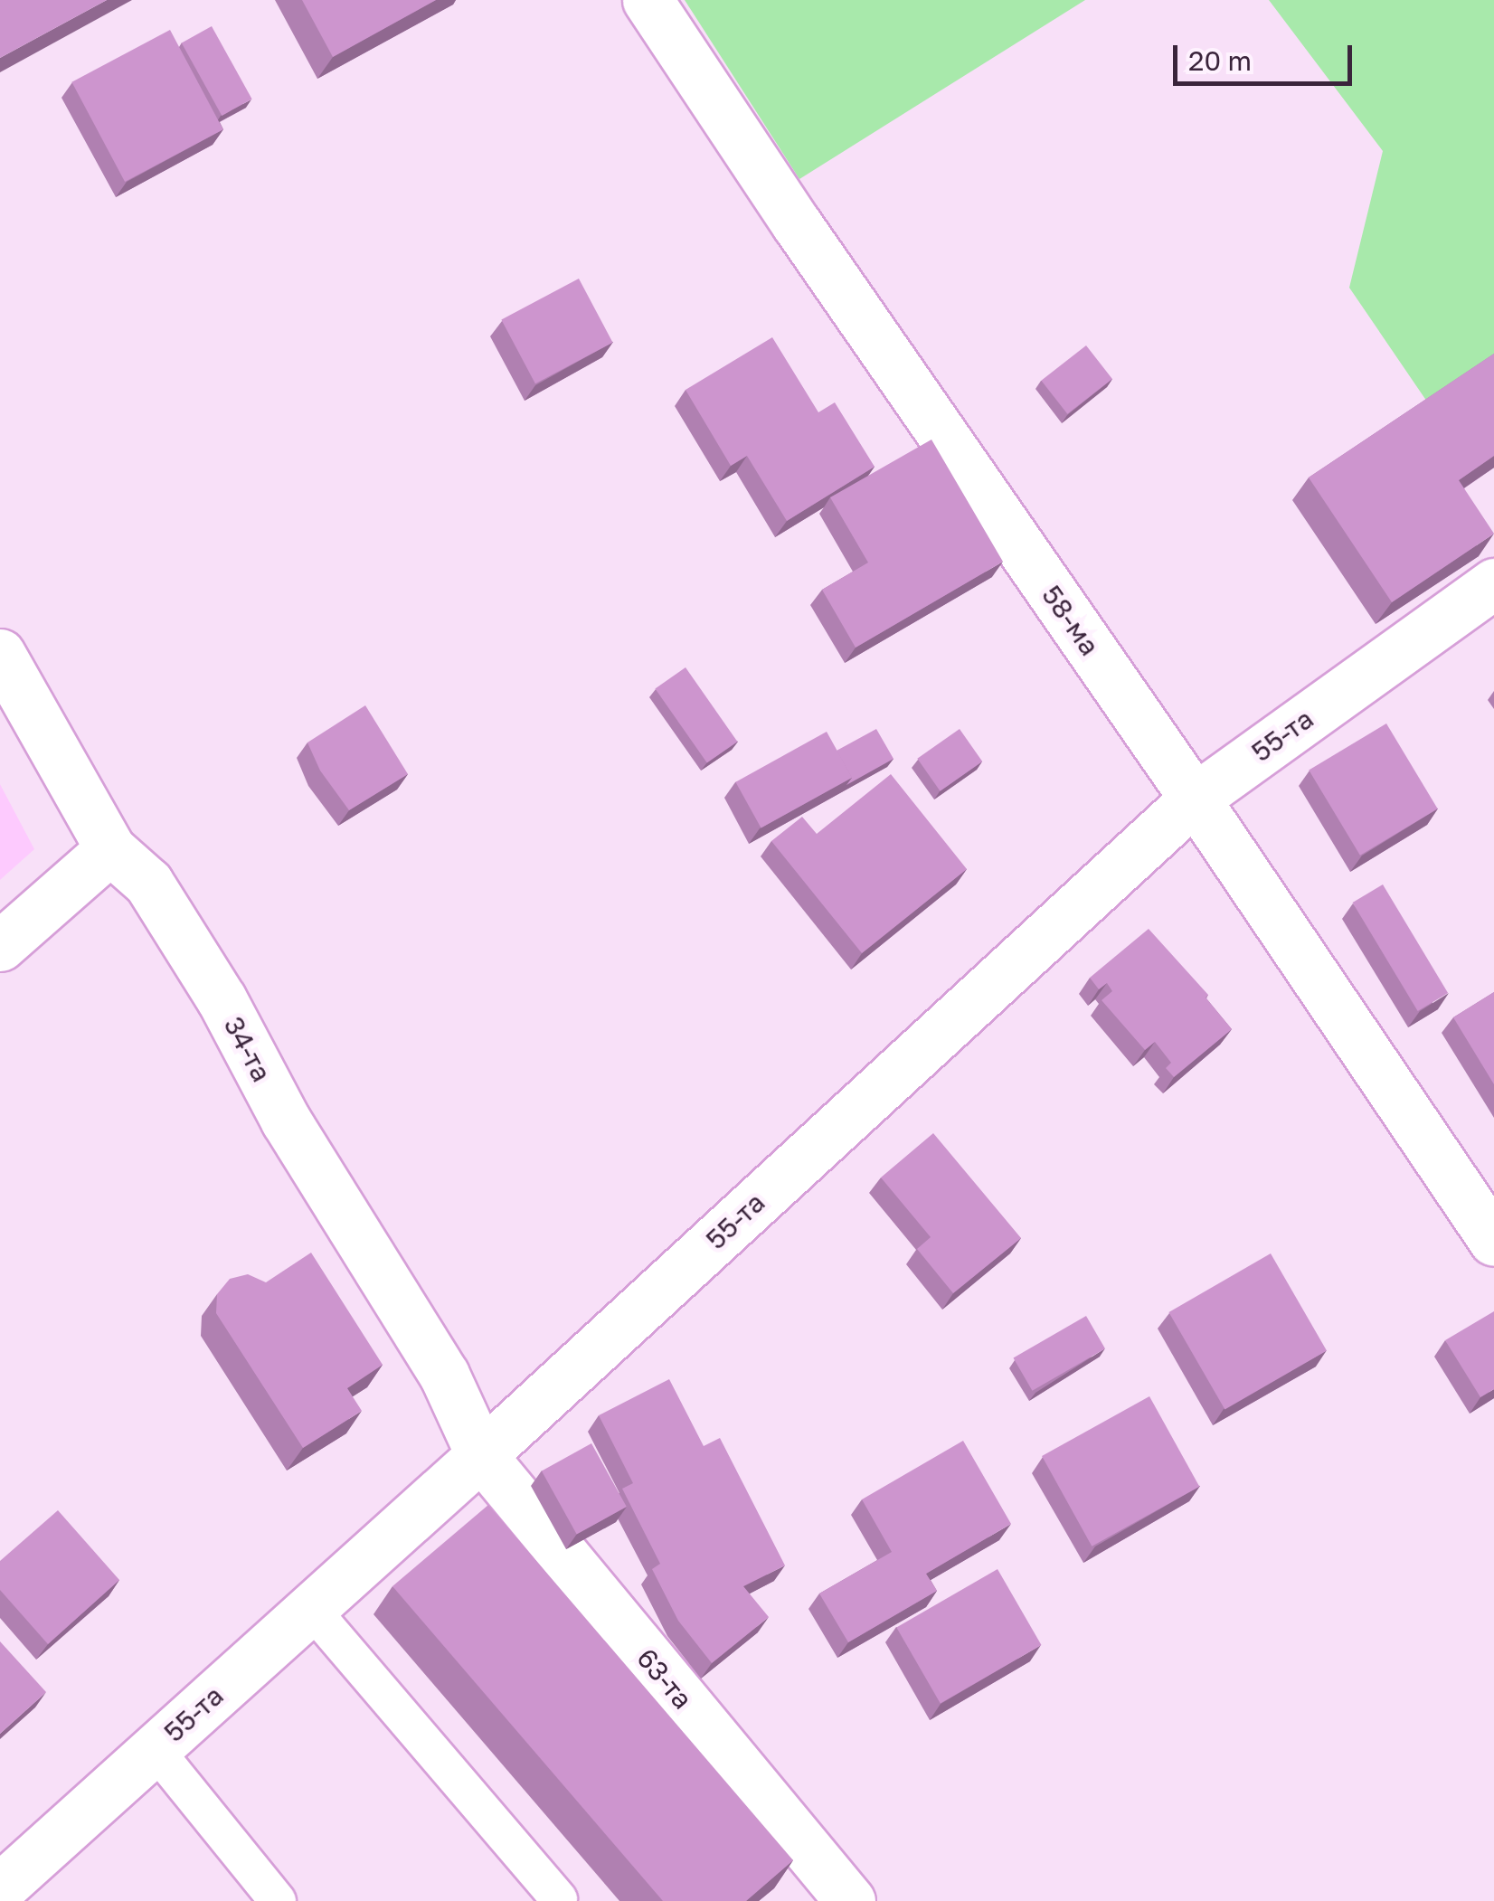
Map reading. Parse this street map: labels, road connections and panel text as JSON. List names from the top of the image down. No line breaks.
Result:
{"streets":{"street":["58-ма","55-та","34-та","63-та"]},"crossings":[["58-ма","55-та"],["55-та","34-та"],["55-та","63-та"],["34-та","63-та"]],"scale_bar":"20 m"}
